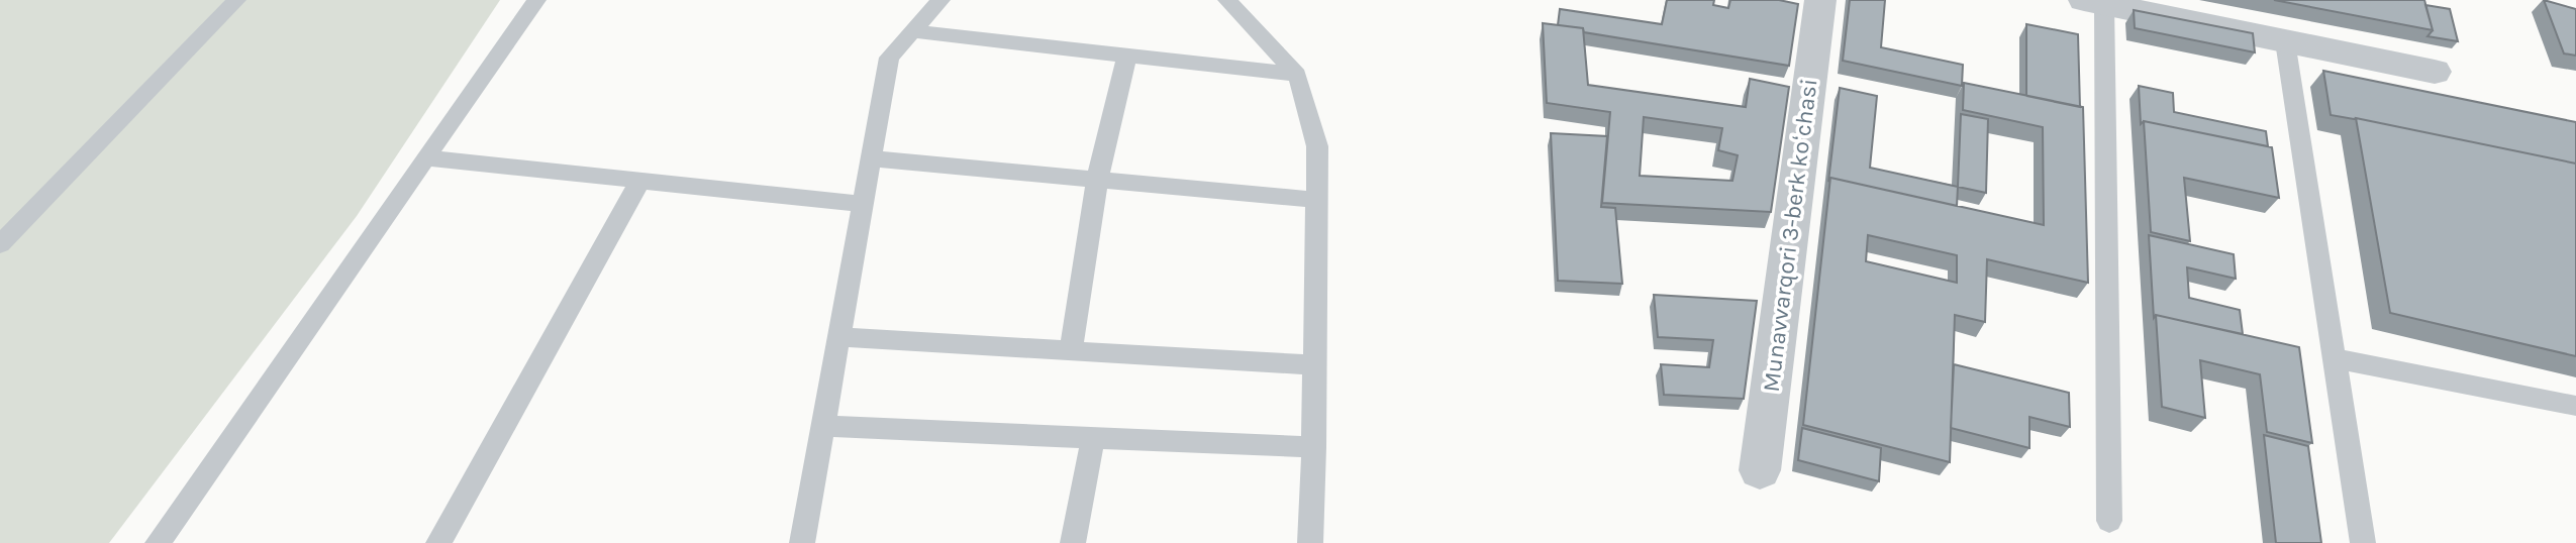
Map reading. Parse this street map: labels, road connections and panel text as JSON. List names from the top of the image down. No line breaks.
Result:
{"streets":{"street":["Munavvarqori 3-berk koʻchasi"]}}
